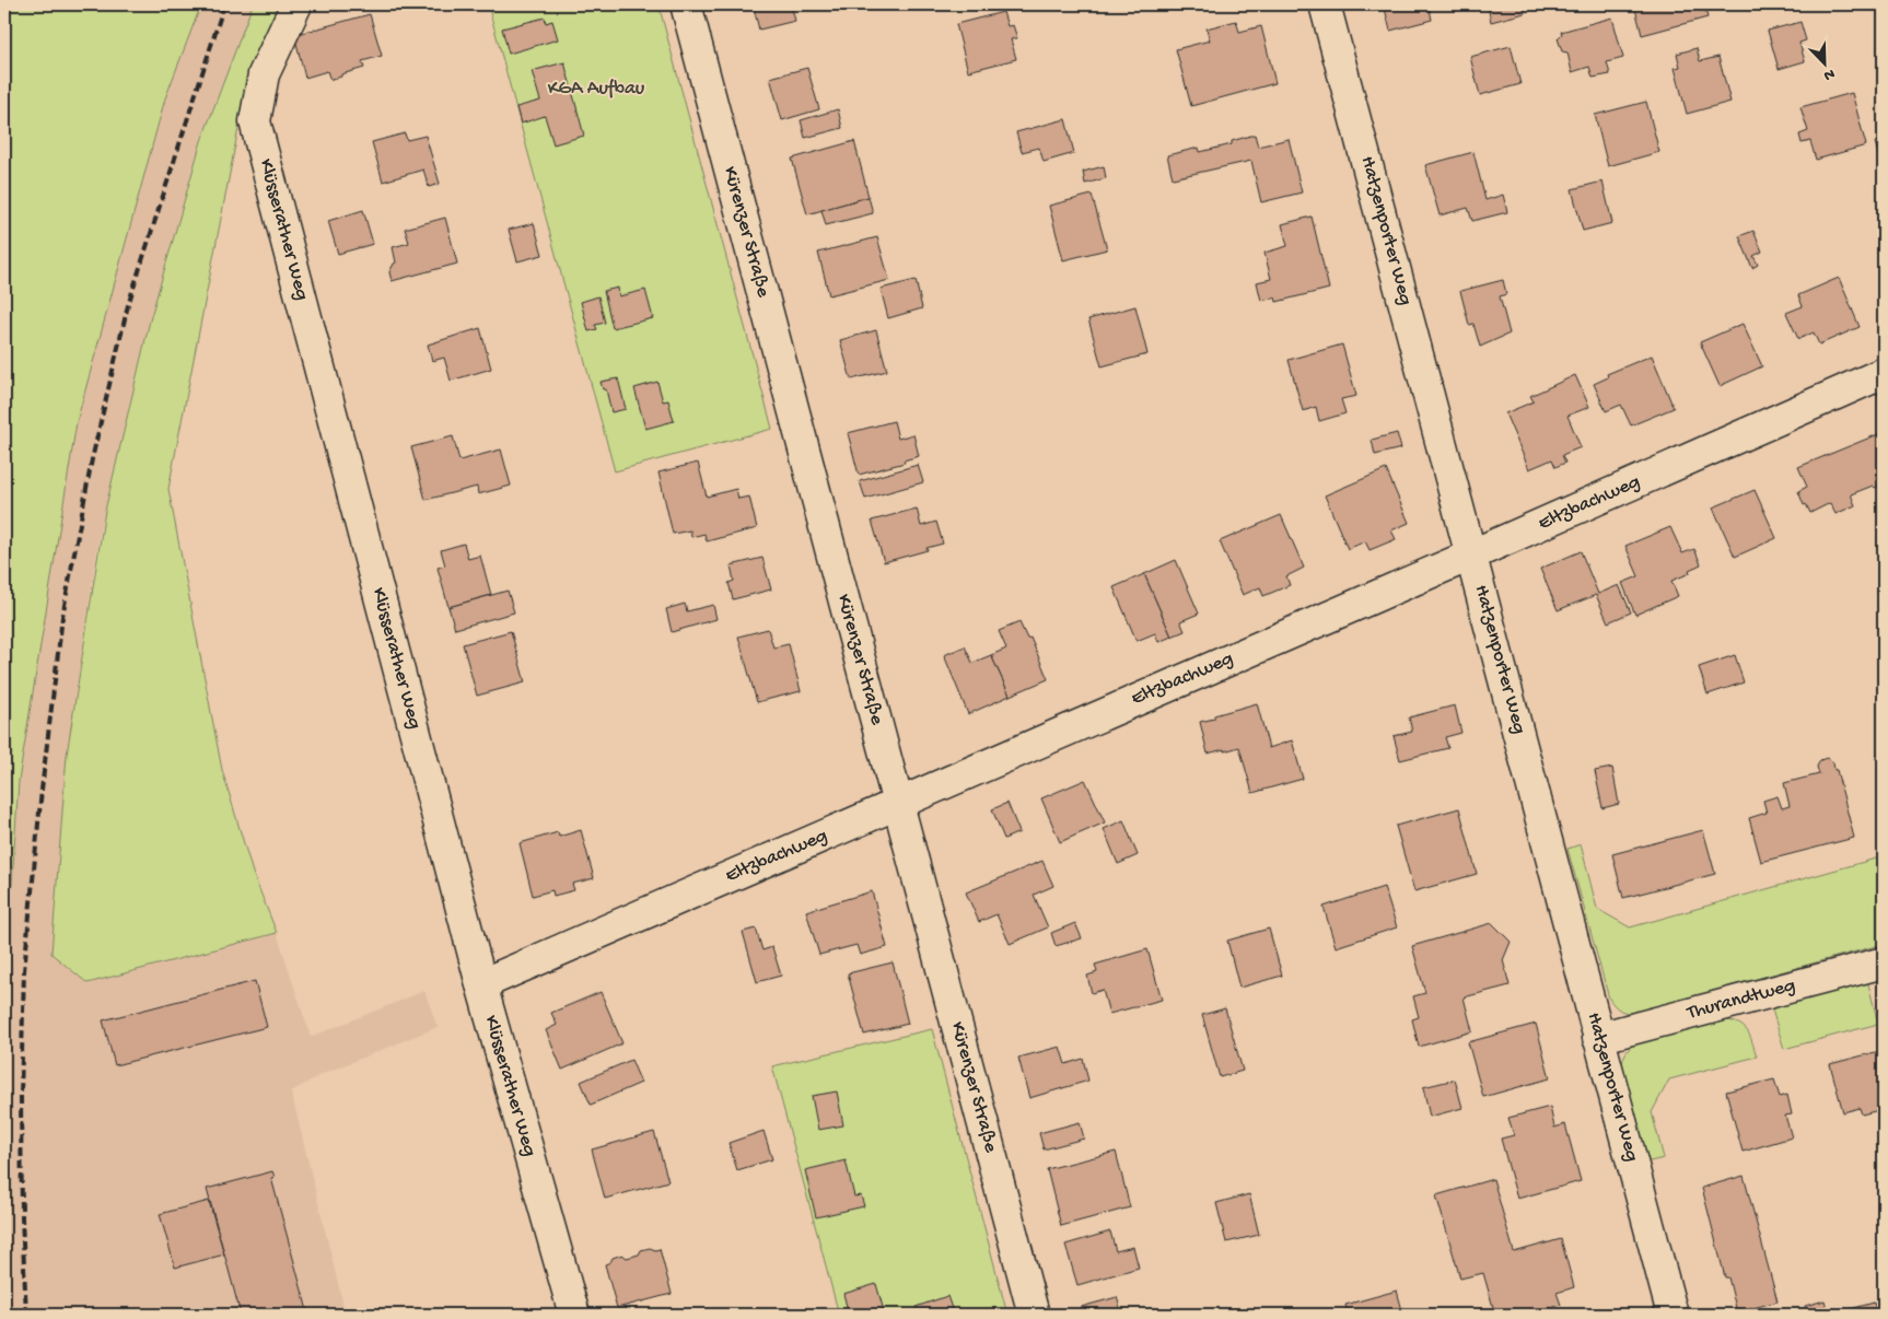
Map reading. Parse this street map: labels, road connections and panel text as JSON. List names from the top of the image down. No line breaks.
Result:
{"streets":{"street":["Klüsserather Weg","Hatzenporter Weg","Kürenzer Straße","Eltzbachweg","Thurandtweg"]},"crossings":[["Klüsserather Weg","Eltzbachweg"],["Hatzenporter Weg","Eltzbachweg"],["Hatzenporter Weg","Thurandtweg"],["Kürenzer Straße","Eltzbachweg"]],"parks":["KGA Aufbau"],"north":"bottom right"}
